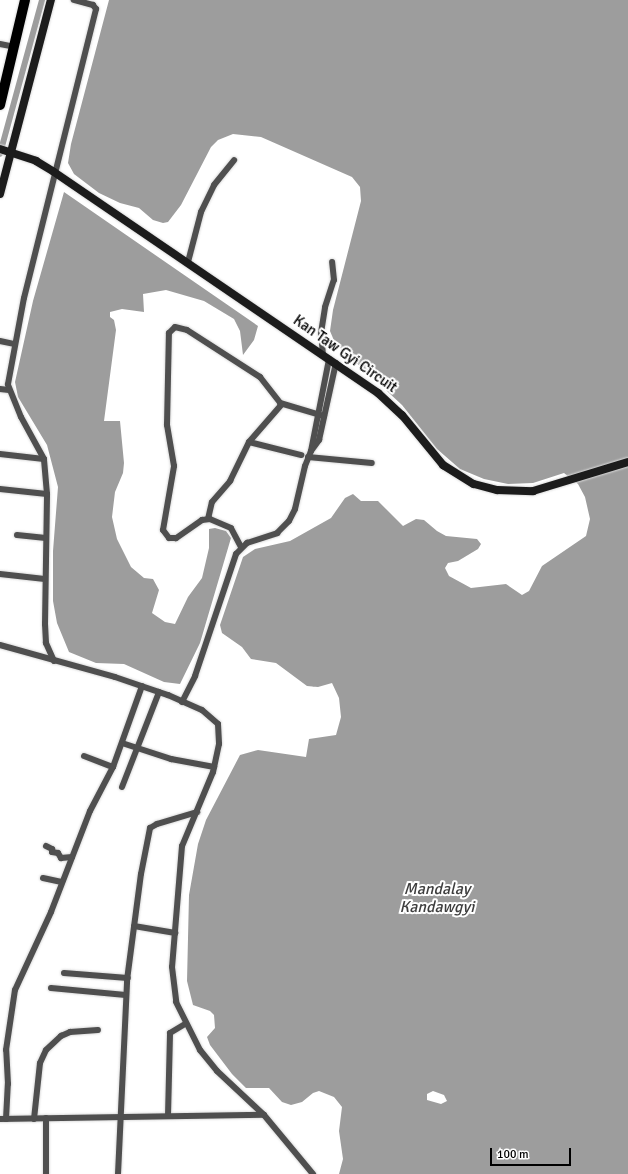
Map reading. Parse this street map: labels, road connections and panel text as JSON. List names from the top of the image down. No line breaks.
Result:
{"streets":{"street":["Kan Taw Gyi Circuit"]},"water":["Mandalay Kandawgyi"],"scale_bar":"100 m"}
